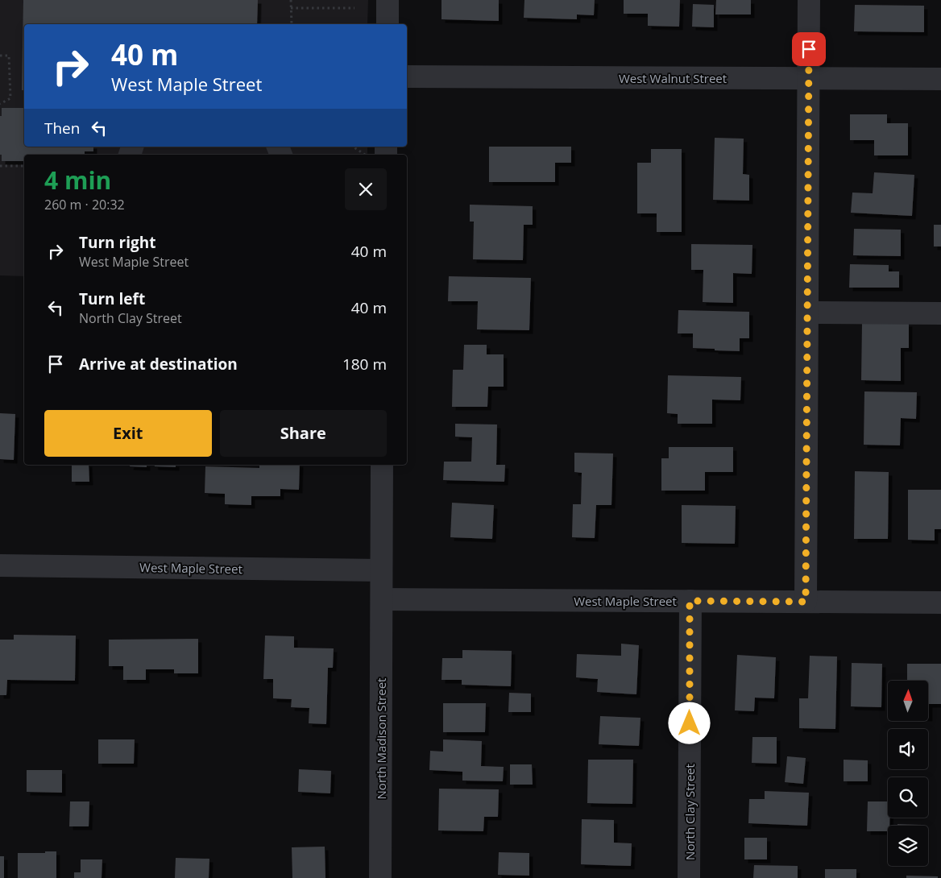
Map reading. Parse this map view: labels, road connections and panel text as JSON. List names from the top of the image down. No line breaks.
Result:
{"streets":{"street":["West Walnut Street","West Maple Street","North Madison Street","North Clay Street"]},"crossings":[["West Maple Street","North Madison Street"],["West Maple Street","North Clay Street"]],"north":"top","page":{"turn":["40 m","West Maple Street"],"then":"Then","heading":["4 min","260 m · 20:32"],"list":[{"name":"Turn right","note":"West Maple Street","value":"40 m"},{"name":"Turn left","note":"North Clay Street","value":"40 m"},{"name":"Arrive at destination","value":"180 m"}],"buttons":["Exit","Share"]}}
